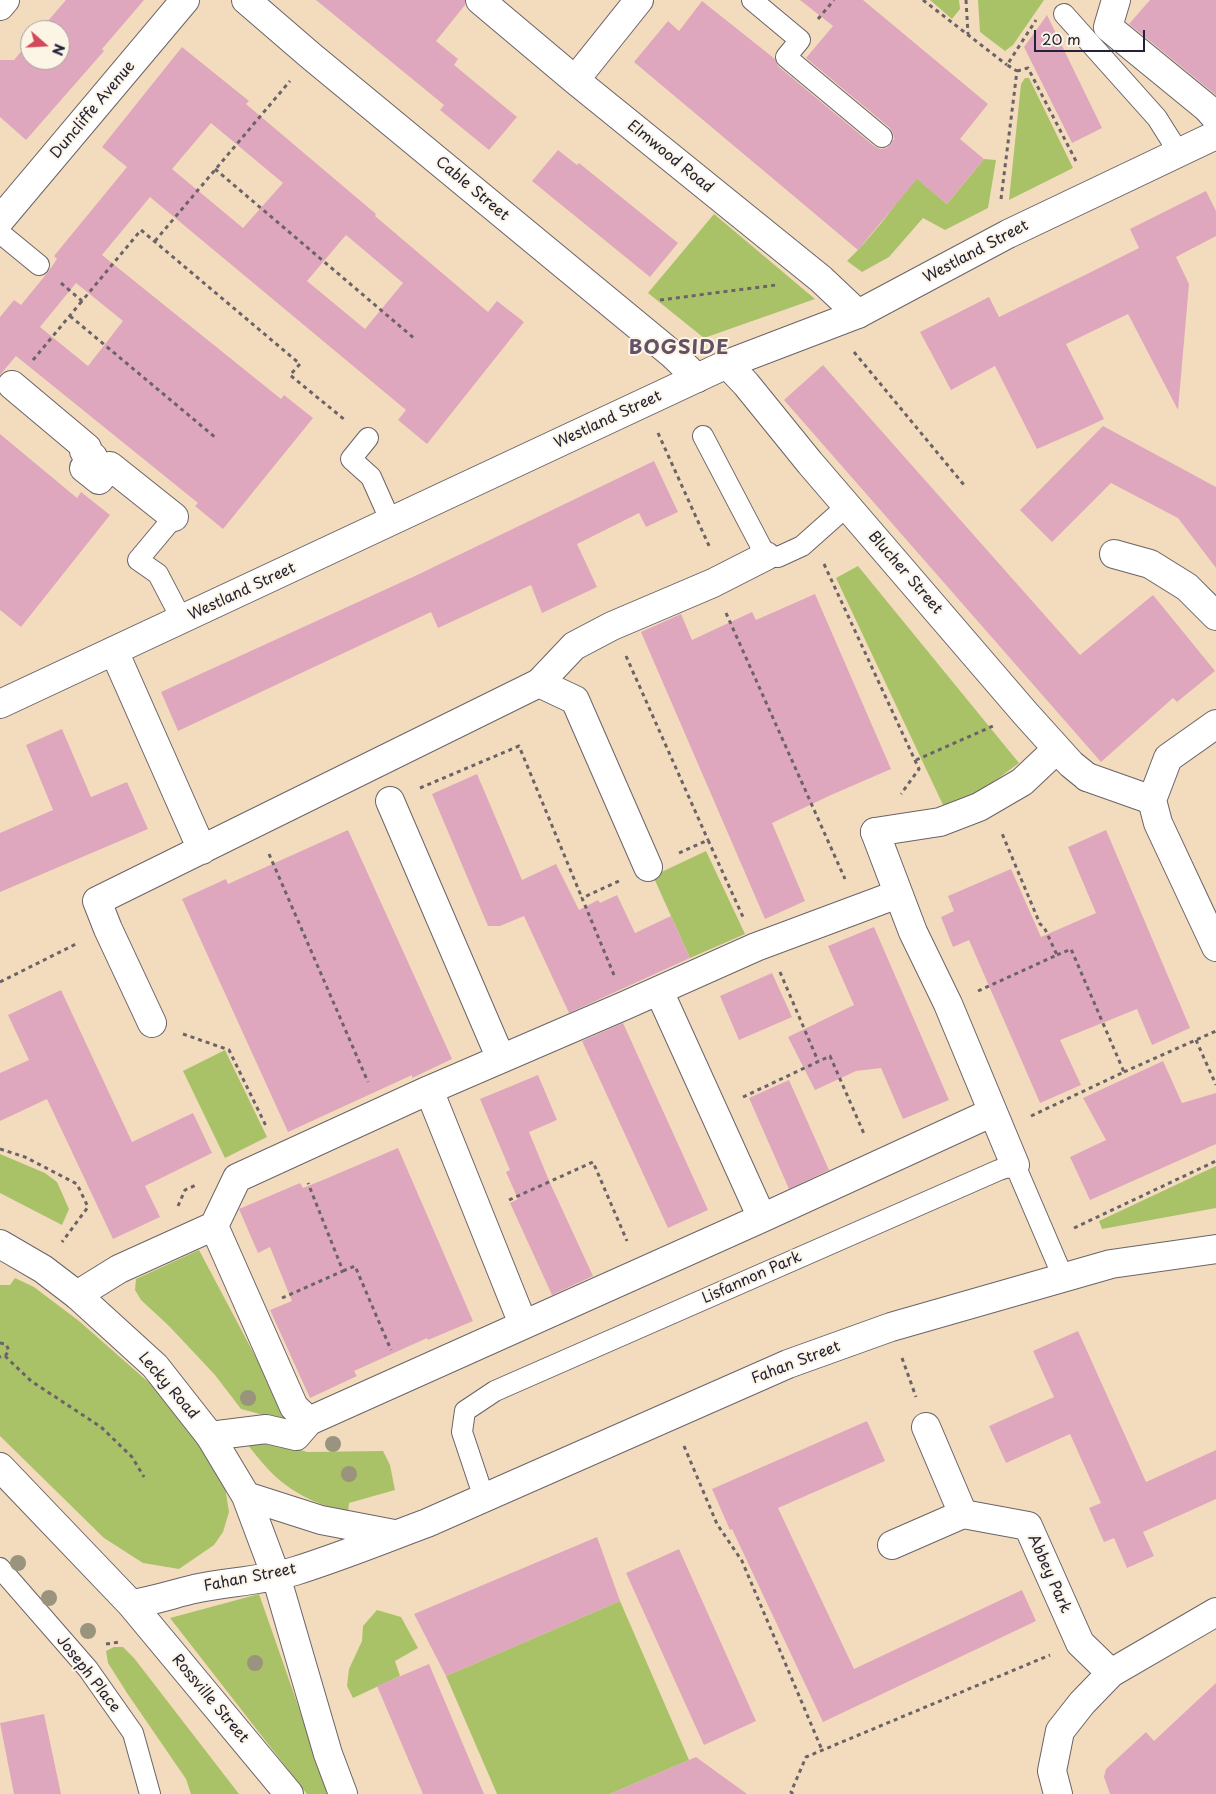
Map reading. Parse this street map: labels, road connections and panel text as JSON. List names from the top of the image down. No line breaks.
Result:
{"streets":{"street":["Duncliffe Avenue","Elmwood Road","Cable Street","Westland Street","Blucher Street","Fahan Street","Lecky Road","Abbey Park","Rossville Street"],"lane":["Lisfannon Park","Joseph Place"]},"crossings":[["Elmwood Road","Westland Street"],["Cable Street","Westland Street"],["Westland Street","Blucher Street"],["Lisfannon Park","Fahan Street"],["Fahan Street","Lecky Road"],["Fahan Street","Rossville Street"]],"districts":["BOGSIDE"],"scale_bar":"20 m","north":"right"}
